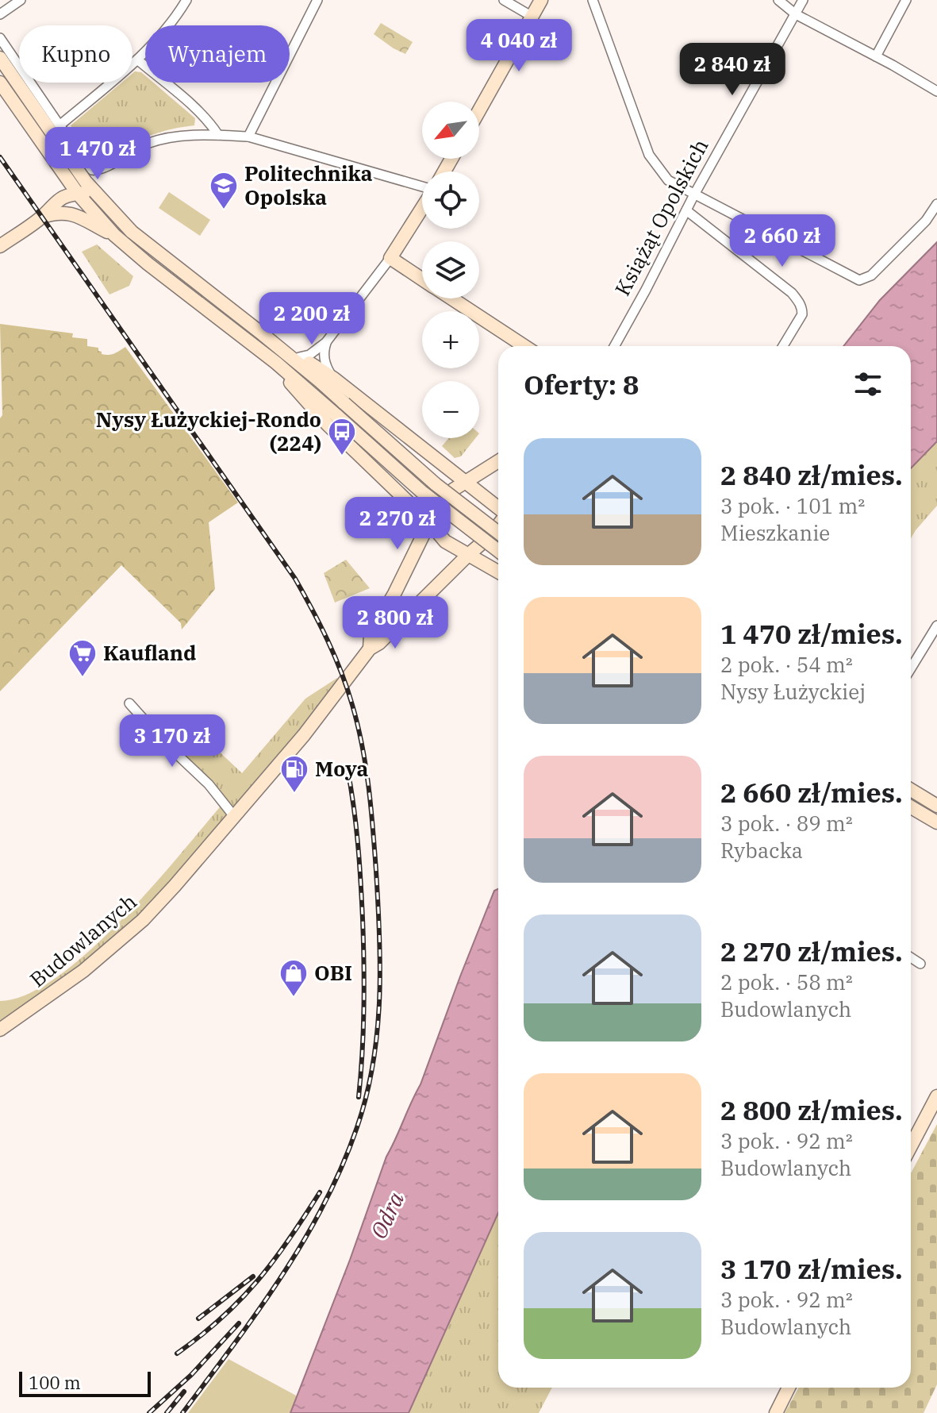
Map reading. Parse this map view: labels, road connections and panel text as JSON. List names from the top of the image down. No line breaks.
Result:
{"streets":{"main road":["Budowlanych"],"street":["Książąt Opolskich"]},"water":["Odra"],"places":{"school or university":["Politechnika Opolska"],"bus stop":["Nysy Łużyckiej-Rondo (224)"],"supermarket":["Kaufland"],"fuel station":["Moya"],"shop":["OBI"]},"scale_bar":"100 m","north":"bottom left","page":{"price":["4 040 zł","2 840 zł","1 470 zł","2 660 zł","2 200 zł","2 270 zł","2 800 zł","3 170 zł"],"chip":["Kupno","Wynajem"],"map_buttons":["+","−"],"heading":"Oferty: 8","list":[{"name":"2 840 zł/mies.","note":"3 pok. · 101 m² · Mieszkanie"},{"name":"1 470 zł/mies.","note":"2 pok. · 54 m² · Nysy Łużyckiej"},{"name":"2 660 zł/mies.","note":"3 pok. · 89 m² · Rybacka"},{"name":"2 270 zł/mies.","note":"2 pok. · 58 m² · Budowlanych"},{"name":"2 800 zł/mies.","note":"3 pok. · 92 m² · Budowlanych"},{"name":"3 170 zł/mies.","note":"3 pok. · 92 m² · Budowlanych"}],"scale":"100 m"}}
